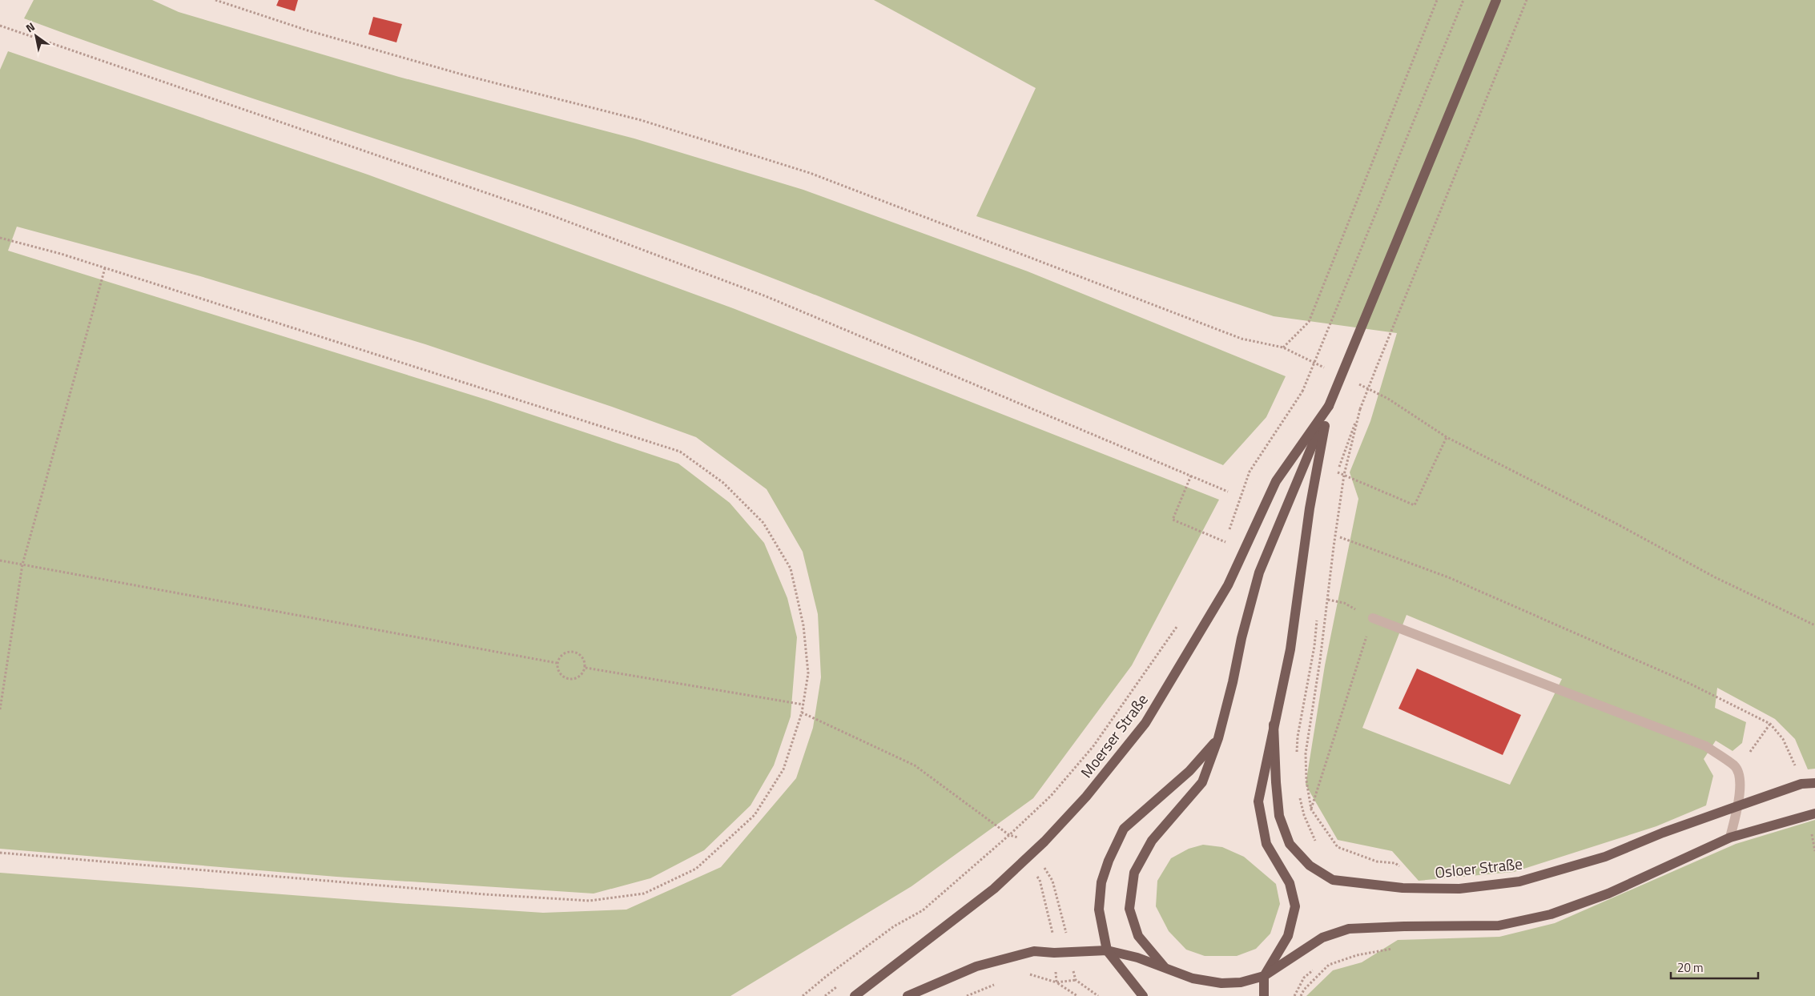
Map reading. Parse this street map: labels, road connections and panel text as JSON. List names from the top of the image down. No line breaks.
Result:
{"streets":{"main road":["Moerser Straße","Osloer Straße"]},"scale_bar":"20 m","north":"top left"}
